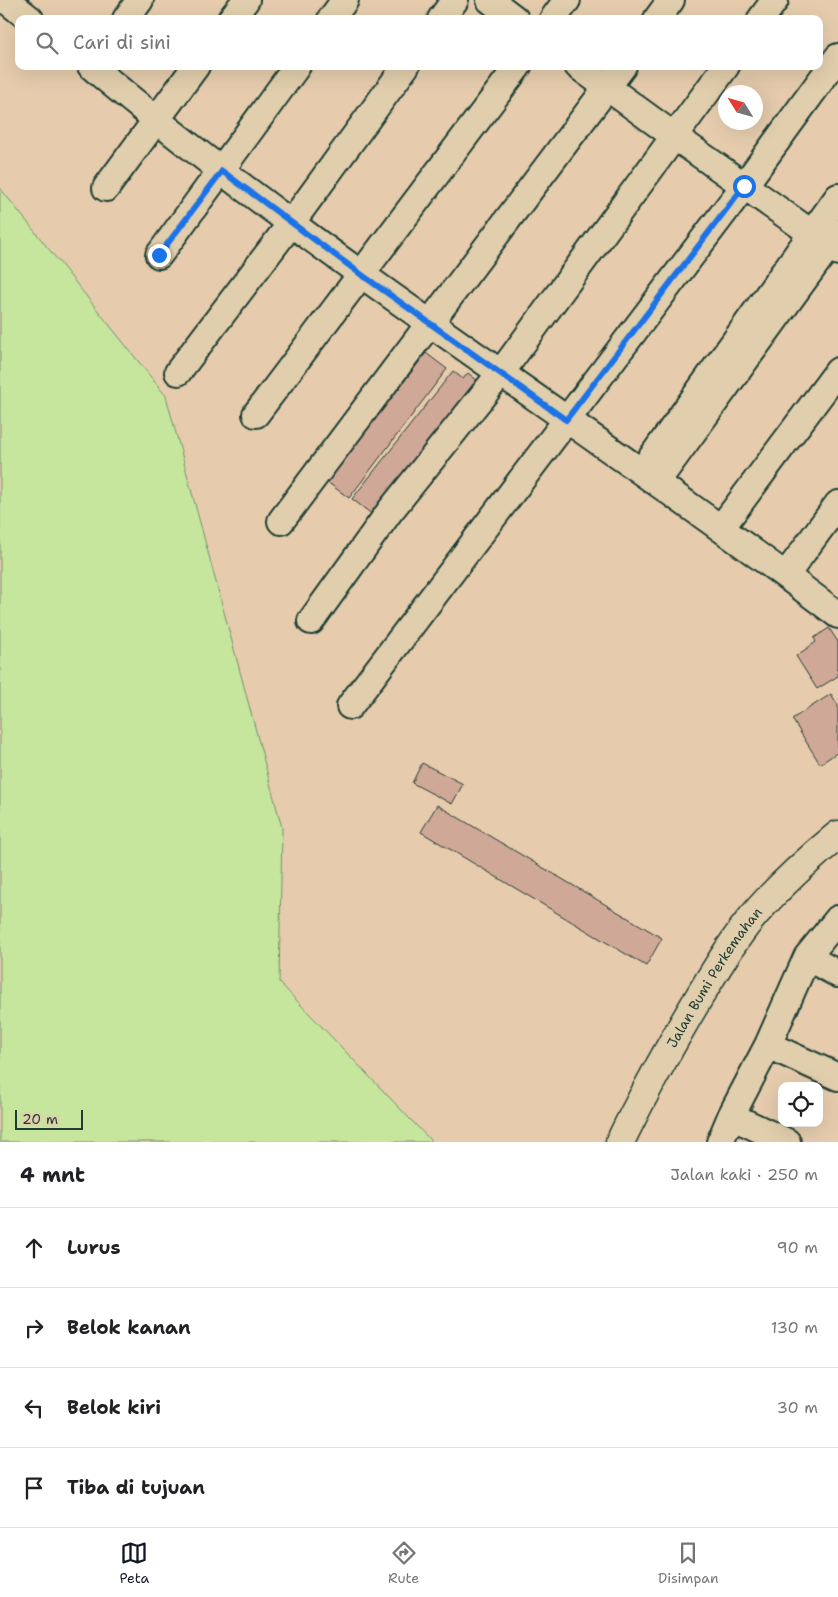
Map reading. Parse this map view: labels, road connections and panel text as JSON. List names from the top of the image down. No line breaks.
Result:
{"streets":{"street":["Jalan Bumi Perkemahan"]},"scale_bar":"20 m","north":"top left","page":{"search":"Cari di sini","scale":"20 m","heading":["4 mnt","Jalan kaki · 250 m"],"list":[["Lurus","90 m"],["Belok kanan","130 m"],["Belok kiri","30 m"],"Tiba di tujuan"],"nav":["Peta","Rute","Disimpan"]}}
